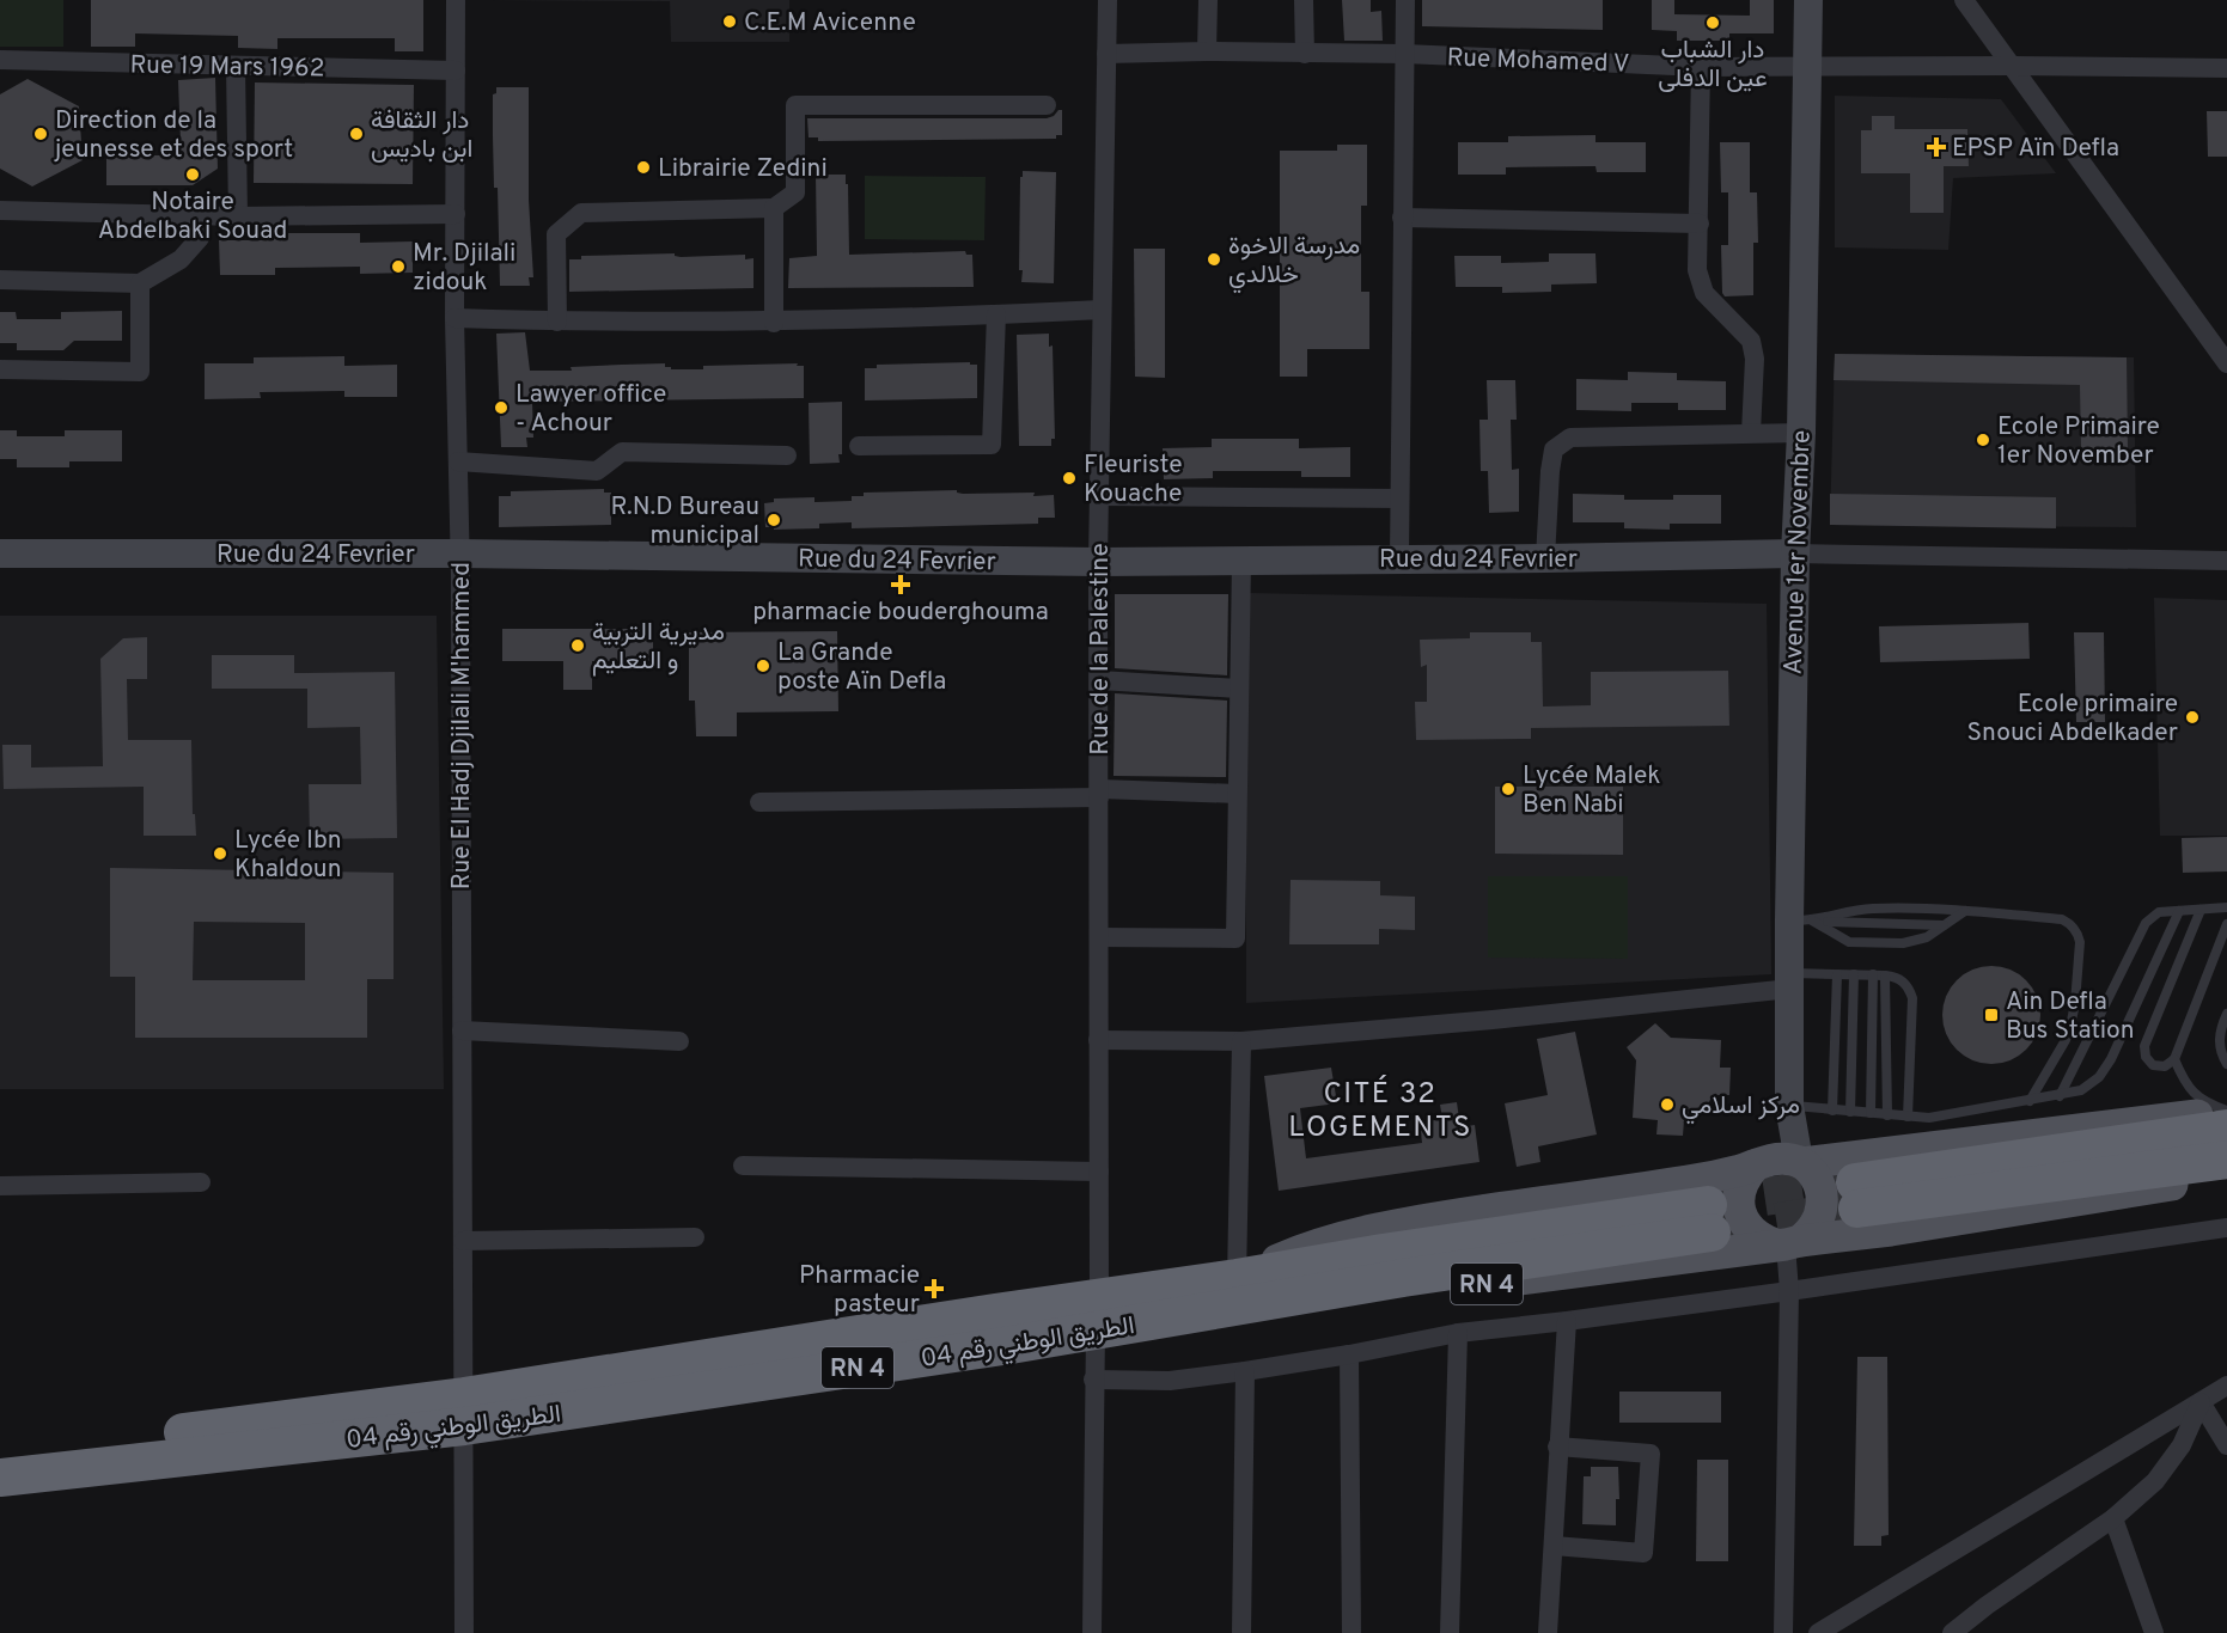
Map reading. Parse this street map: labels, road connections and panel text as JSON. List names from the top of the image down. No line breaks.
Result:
{"streets":{"highway":["RN 4","الطريق الوطني رقم 04"],"street":["Rue Mohamed V","Rue 19 Mars 1962","Avenue 1er Novembre","Rue du 24 Fevrier","Rue de la Palestine","Rue El Hadj Djilali M'hammed"]},"crossings":[["Rue Mohamed V","Avenue 1er Novembre"],["Rue Mohamed V","Rue de la Palestine"],["Rue 19 Mars 1962","Rue El Hadj Djilali M'hammed"],["Avenue 1er Novembre","Rue du 24 Fevrier"],["Avenue 1er Novembre","RN 4"],["Rue du 24 Fevrier","Rue de la Palestine"],["Rue du 24 Fevrier","Rue El Hadj Djilali M'hammed"],["Rue de la Palestine","الطريق الوطني رقم 04"],["Rue El Hadj Djilali M'hammed","الطريق الوطني رقم 04"],["RN 4","الطريق الوطني رقم 04"]],"districts":["CITÉ 32 LOGEMENTS"],"places":{"other":["C.E.M Avicenne","دار الشباب عين الدفلى","Direction de la jeunesse et des sport","دار الثقافة ابن باديس","Librairie Zedini","Notaire Abdelbaki Souad","مدرسة الاخوة خلالدي","Mr. Djilali zidouk","Lawyer office - Achour","Ecole Primaire 1er November","Fleuriste Kouache","R.N.D Bureau municipal","مديرية التربية و التعليم","La Grande poste Aïn Defla","Ecole primaire Snouci Abdelkader","Lycée Malek Ben Nabi","Lycée Ibn Khaldoun","مركز اسلامي"],"health":["EPSP Aïn Defla","pharmacie bouderghouma","Pharmacie pasteur"],"transit":["Ain Defla Bus Station"]}}
